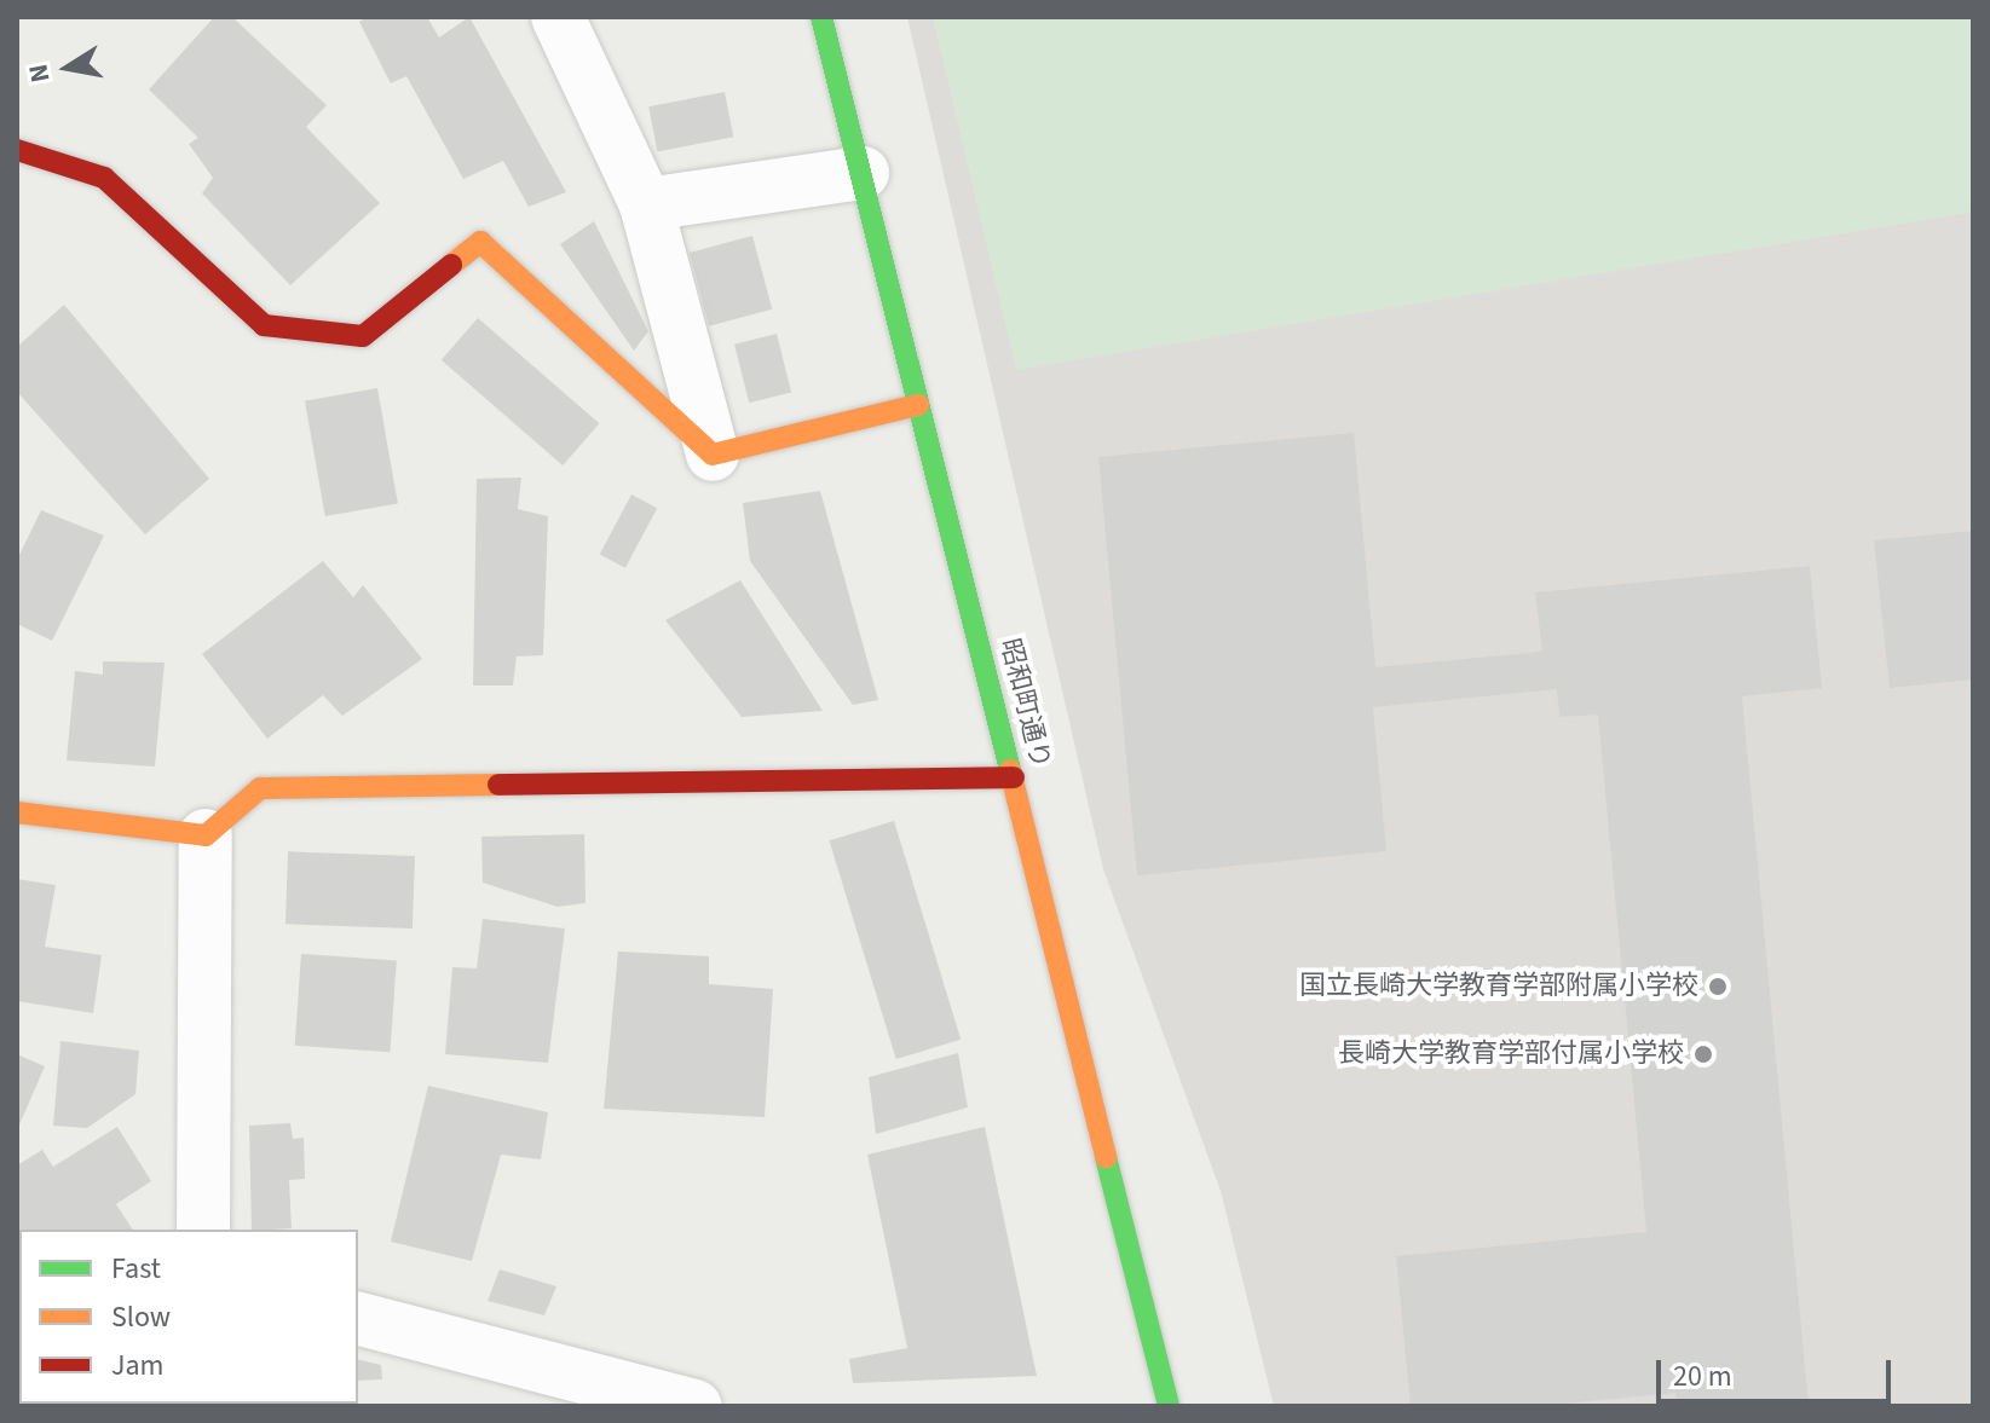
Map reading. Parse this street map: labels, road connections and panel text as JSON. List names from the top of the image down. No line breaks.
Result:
{"streets":{"street":["昭和町通り"]},"places":["国立長崎大学教育学部附属小学校","長崎大学教育学部付属小学校"],"legend":["Fast","Slow","Jam"],"scale_bar":"20 m","north":"left"}
